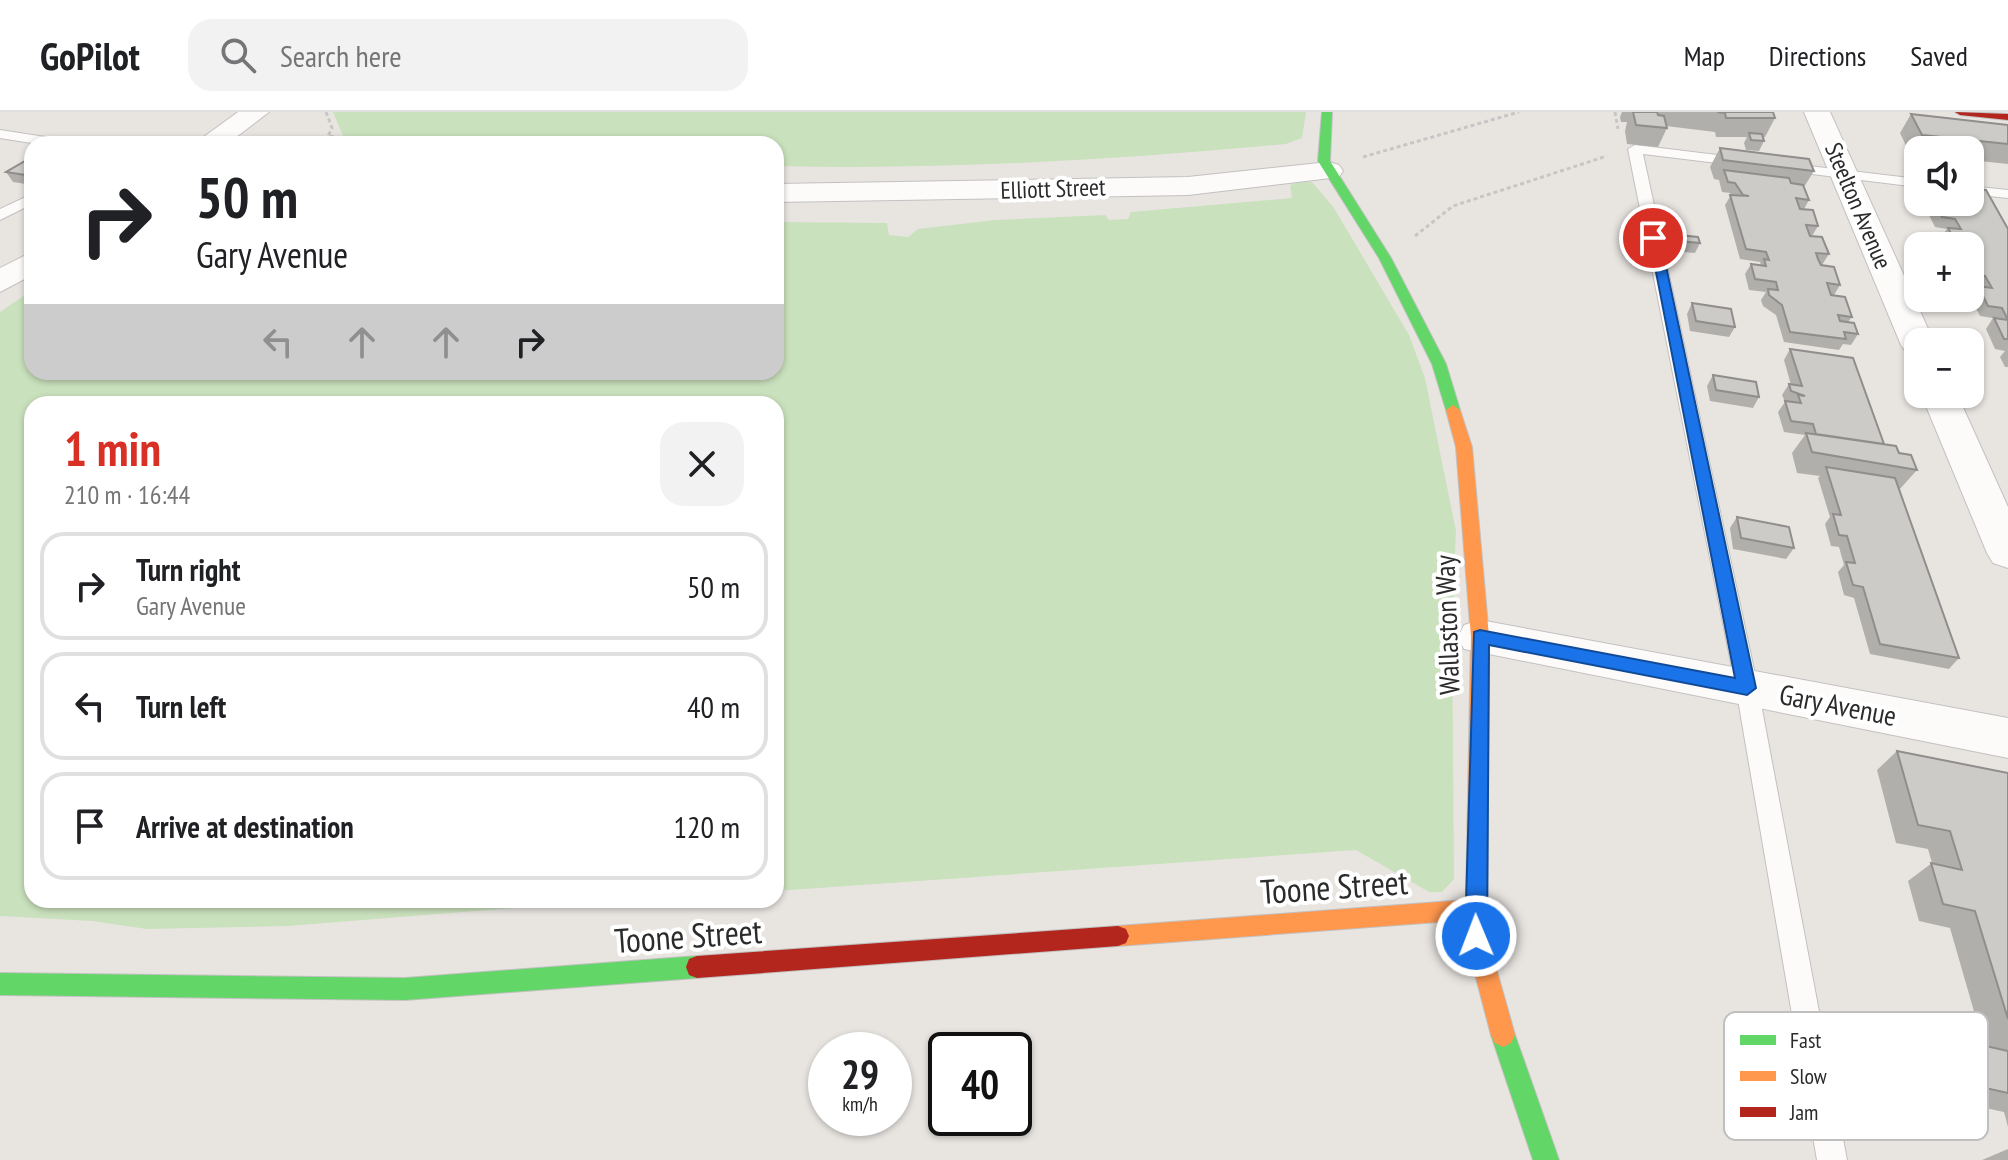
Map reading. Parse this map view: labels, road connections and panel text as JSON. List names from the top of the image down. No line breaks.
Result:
{"streets":{"street":["Elliott Street","Steelton Avenue","Wallaston Way","Gary Avenue","Toone Street"]},"crossings":[["Elliott Street","Wallaston Way"],["Wallaston Way","Gary Avenue"],["Wallaston Way","Toone Street"]],"legend":["Fast","Slow","Jam"],"page":{"header":"GoPilot","search":"Search here","nav":["Map","Directions","Saved"],"map_buttons":["+","−"],"turn":["50 m","Gary Avenue"],"heading":["1 min","210 m · 16:44"],"list":[{"name":"Turn right","note":"Gary Avenue","value":"50 m"},{"name":"Turn left","value":"40 m"},{"name":"Arrive at destination","value":"120 m"}],"speed":"29 km/h","limit":"40"}}
